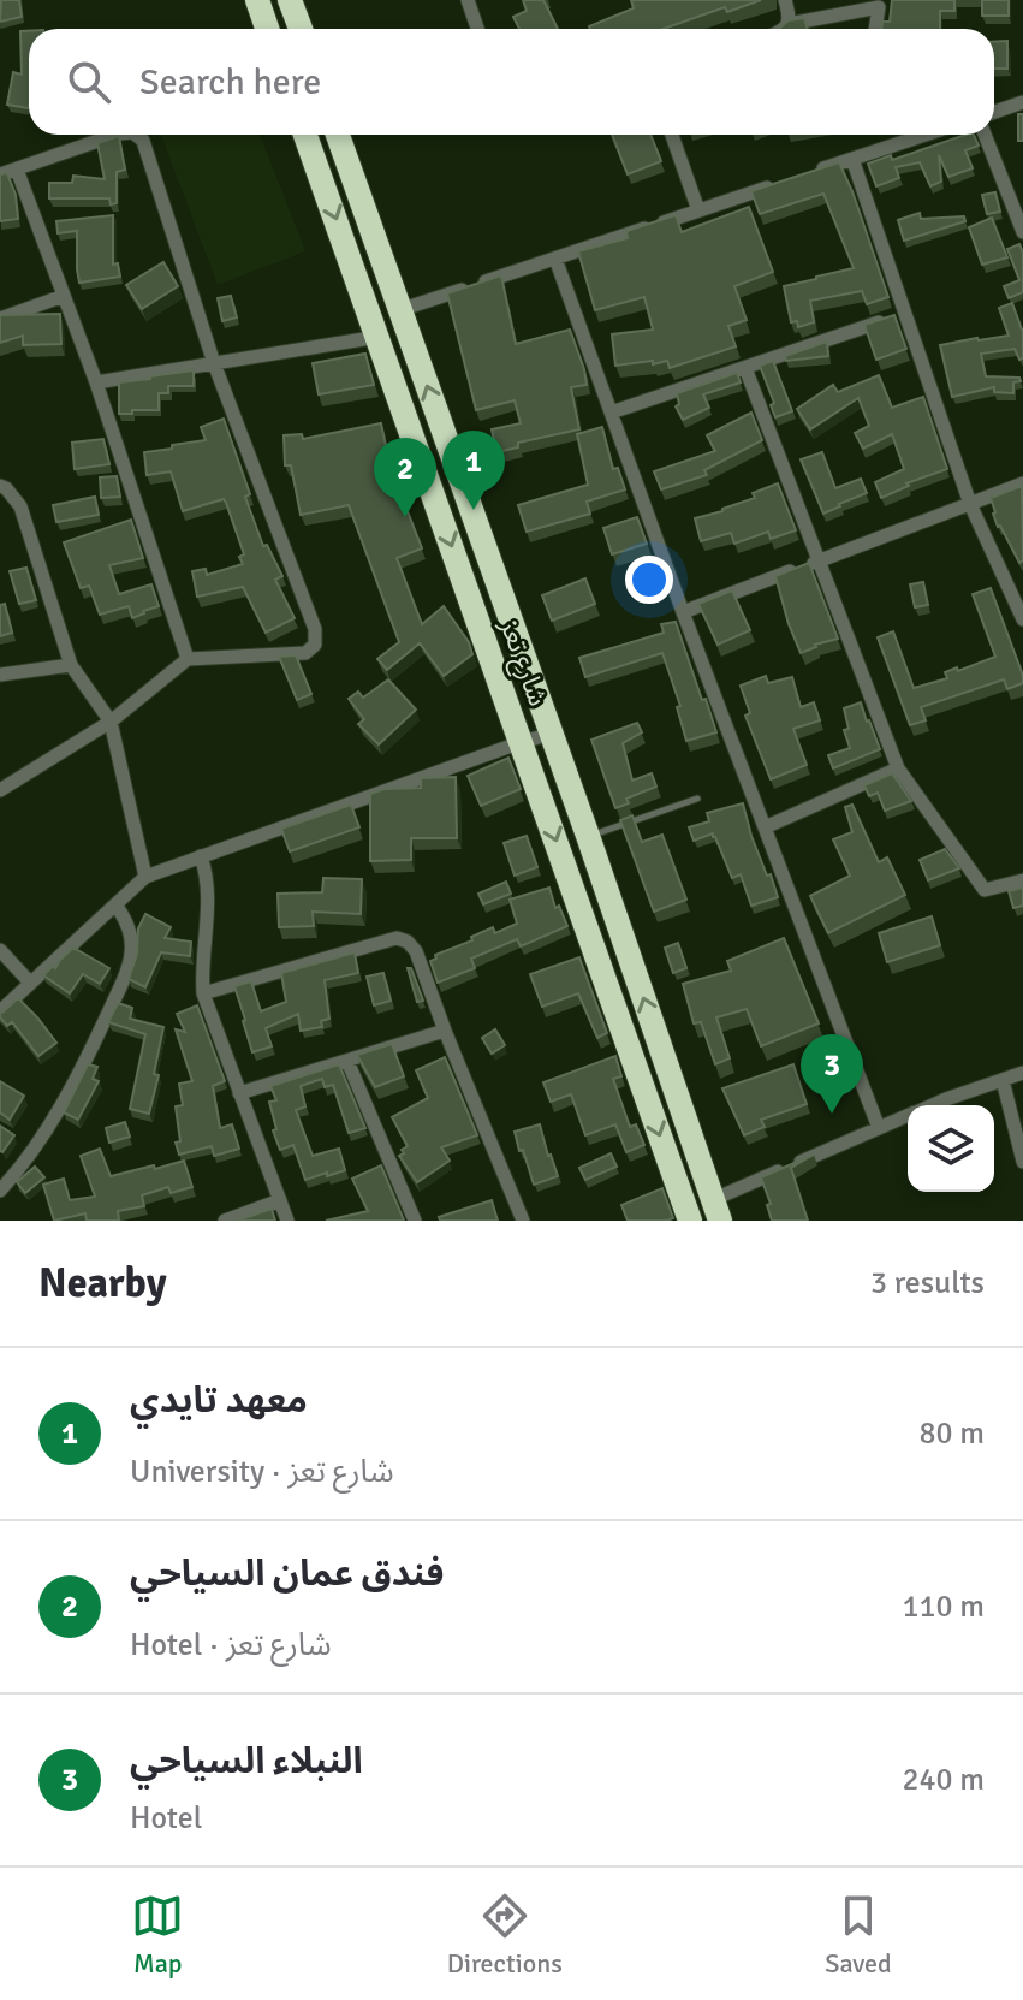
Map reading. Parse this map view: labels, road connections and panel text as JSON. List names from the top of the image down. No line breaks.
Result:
{"streets":{"highway":["شارع تعز"]},"page":{"search":"Search here","pins":["1","2","3"],"heading":["Nearby","3 results"],"list":[{"mark":"1","name":"معهد تايدي","note":"University · شارع تعز","value":"80 m"},{"mark":"2","name":"فندق عمان السياحي","note":"Hotel · شارع تعز","value":"110 m"},{"mark":"3","name":"النبلاء السياحي","note":"Hotel","value":"240 m"}],"nav":["Map","Directions","Saved"]}}
